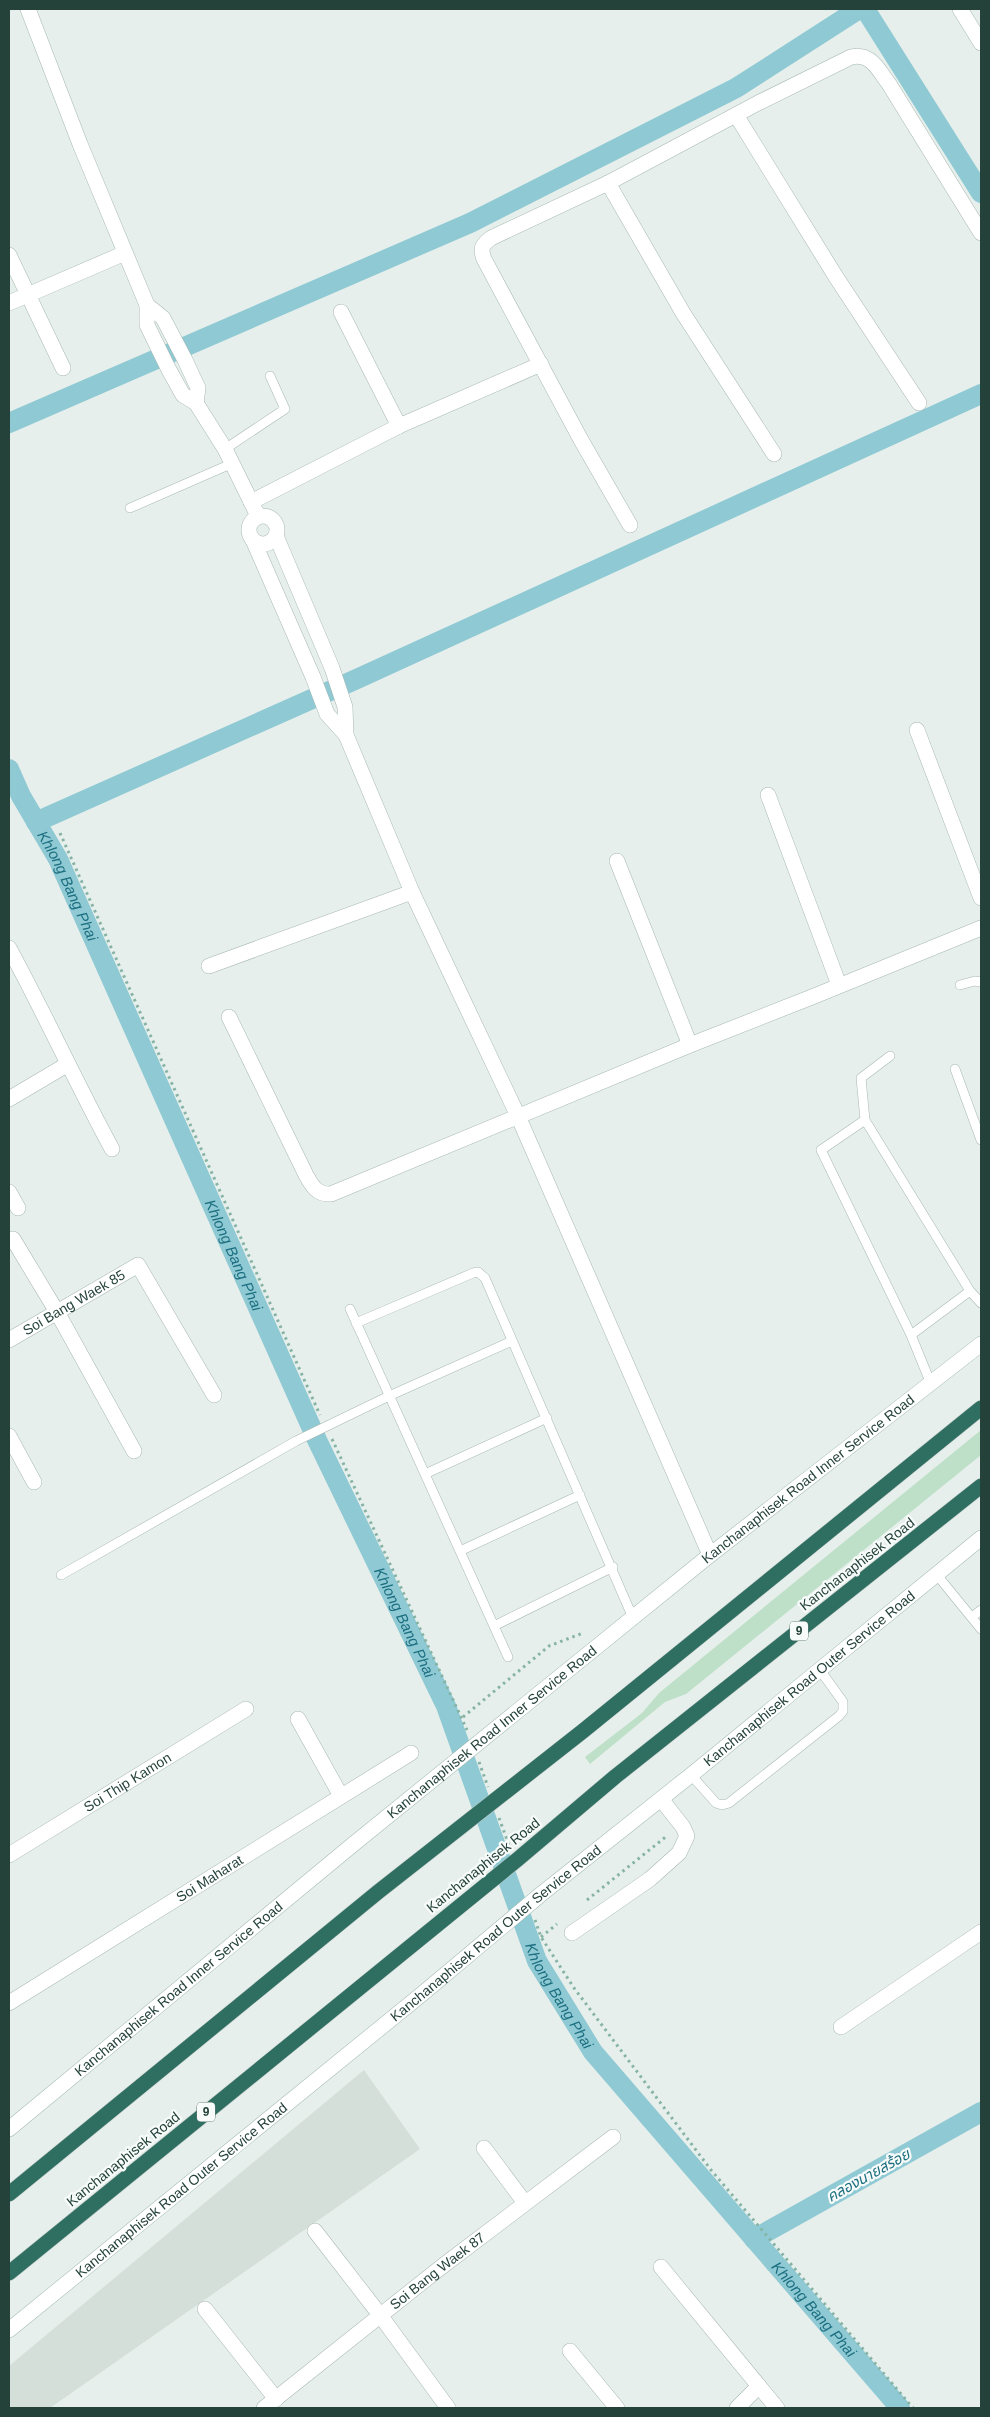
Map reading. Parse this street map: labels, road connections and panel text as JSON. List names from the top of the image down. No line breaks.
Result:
{"streets":{"highway":["Kanchanaphisek Road","9"],"street":["Soi Bang Waek 85","Kanchanaphisek Road Inner Service Road","Kanchanaphisek Road Outer Service Road","Soi Thip Kamon","Soi Maharat","Soi Bang Waek 87"]},"water":["Khlong Bang Phai","คลองนายสร้อย"]}
